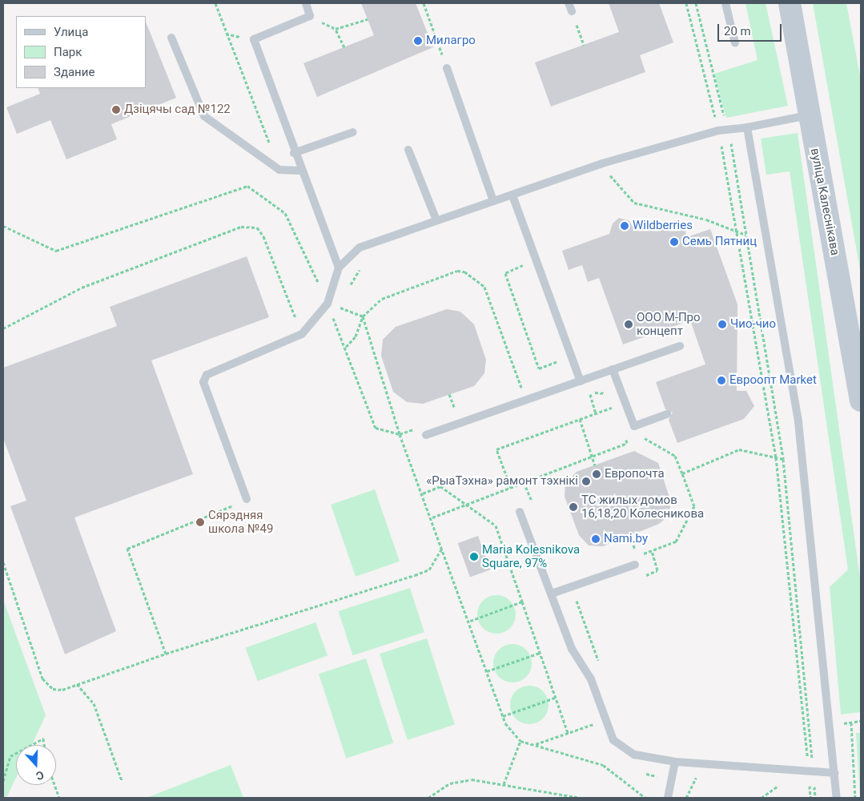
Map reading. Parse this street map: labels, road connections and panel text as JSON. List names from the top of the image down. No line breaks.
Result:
{"streets":{"main road":["вуліца Калеснікава"]},"places":["Милагро","Дзіцячы сад №122","Wildberries","Семь Пятниц","ООО М-Про концепт","Чио-чио","Евроопт Market","Европочта","«РыаТэхна» рамонт тэхнікі","ТС жилых домов 16,18,20 Колесникова","Сярэдняя школа №49","Nami.by","Maria Kolesnikova Square, 97%"],"legend":["Улица","Парк","Здание"],"scale_bar":"20 m","north":"bottom"}
